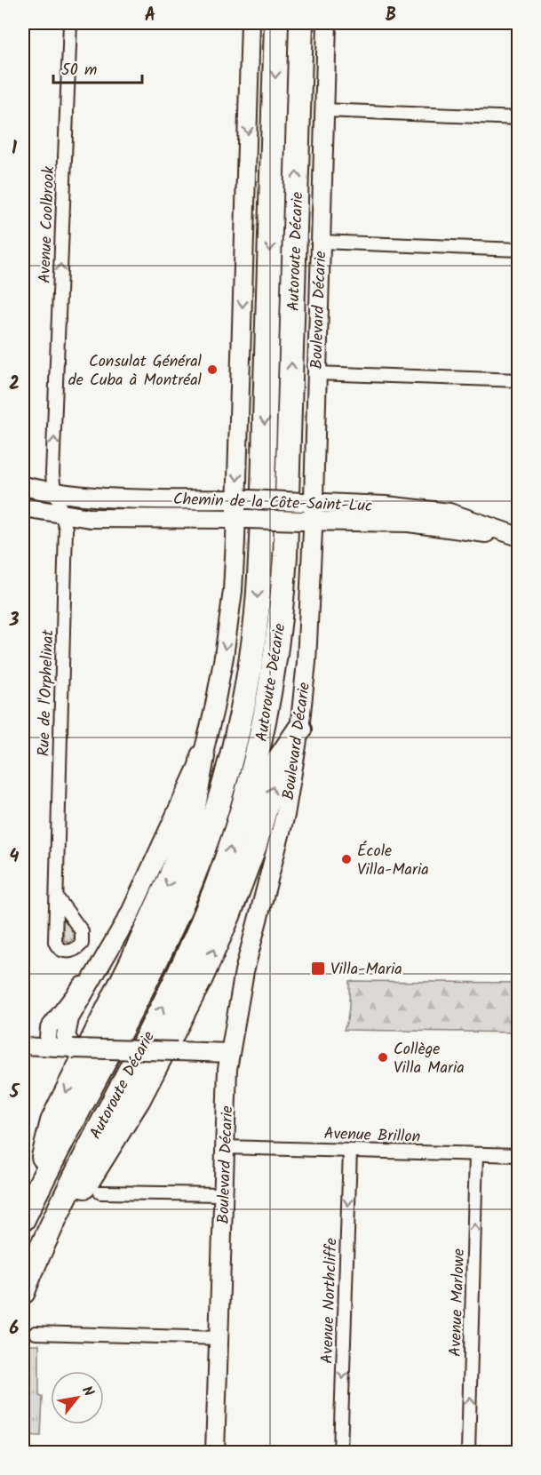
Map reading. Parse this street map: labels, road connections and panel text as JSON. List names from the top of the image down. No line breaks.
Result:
{"streets":{"highway":["Autoroute Décarie"],"main road":["Boulevard Décarie","Chemin de la Côte-Saint-Luc"],"street":["Avenue Coolbrook","Rue de l'Orphelinat","Avenue Brillon","Avenue Northcliffe","Avenue Marlowe"]},"crossings":[["Avenue Coolbrook","Chemin de la Côte-Saint-Luc"],["Avenue Coolbrook","Rue de l'Orphelinat"],["Boulevard Décarie","Chemin de la Côte-Saint-Luc"],["Boulevard Décarie","Avenue Brillon"],["Chemin de la Côte-Saint-Luc","Rue de l'Orphelinat"],["Avenue Brillon","Avenue Northcliffe"],["Avenue Brillon","Avenue Marlowe"]],"one_way":["Avenue Coolbrook","Avenue Northcliffe","Avenue Marlowe"],"places":{"other":["Consulat Général de Cuba à Montréal","École Villa-Maria","Collège Villa Maria"],"transit":["Villa-Maria"]},"scale_bar":"50 m","north":"top right","grid":{"columns":["A","B"],"rows":["1","2","3","4","5","6"]}}
